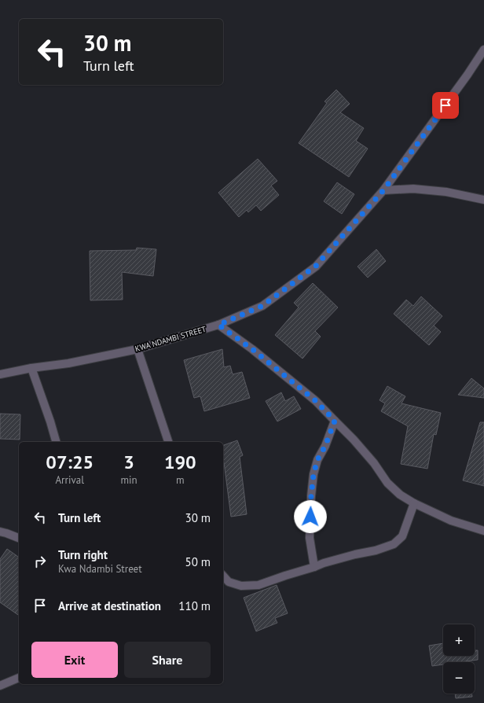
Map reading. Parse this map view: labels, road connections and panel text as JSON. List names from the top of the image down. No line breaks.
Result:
{"streets":{"street":["KWA NDAMBI STREET"]},"page":{"turn":["30 m","Turn left"],"eta":["07:25","Arrival","3","min","190","m"],"list":[{"name":"Turn left","value":"30 m"},{"name":"Turn right","note":"Kwa Ndambi Street","value":"50 m"},{"name":"Arrive at destination","value":"110 m"}],"map_buttons":["+","−"],"buttons":["Exit","Share"]}}
